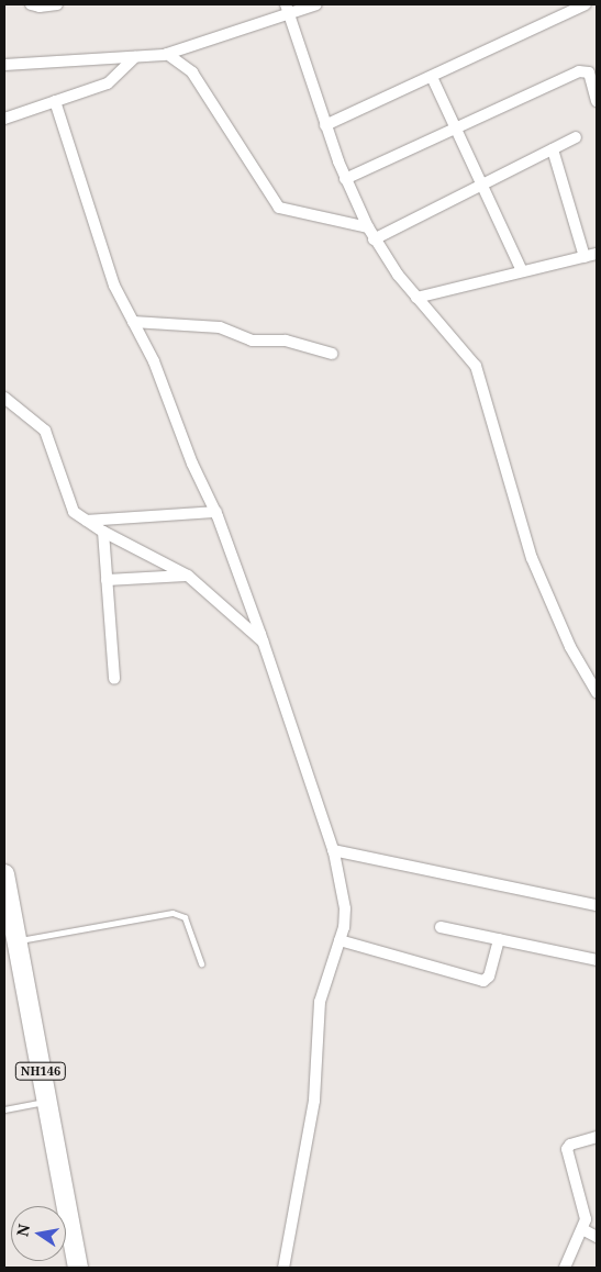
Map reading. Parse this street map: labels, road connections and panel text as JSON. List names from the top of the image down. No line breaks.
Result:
{"streets":{"highway":["NH146"]},"north":"left"}
